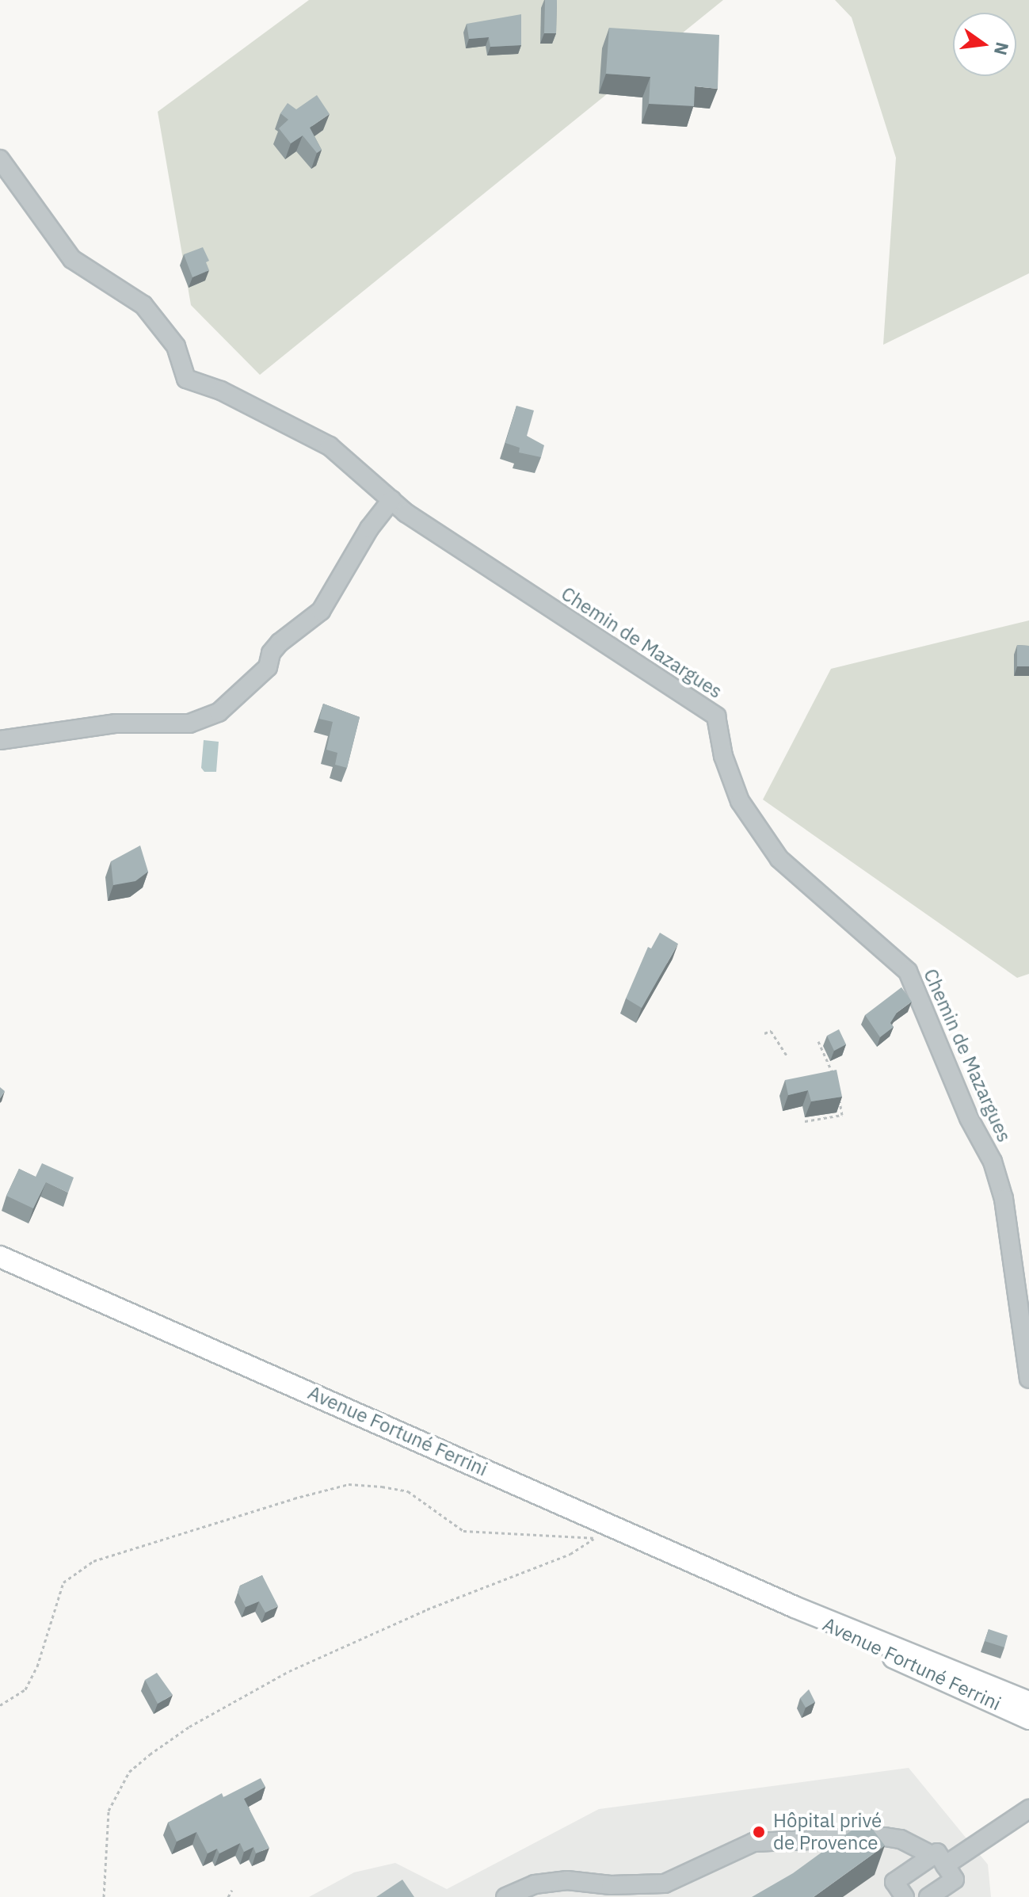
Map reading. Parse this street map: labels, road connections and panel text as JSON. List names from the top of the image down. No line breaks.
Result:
{"streets":{"main road":["Avenue Fortuné Ferrini"],"street":["Chemin de Mazargues"]},"places":["Hôpital privé de Provence"],"north":"right"}
